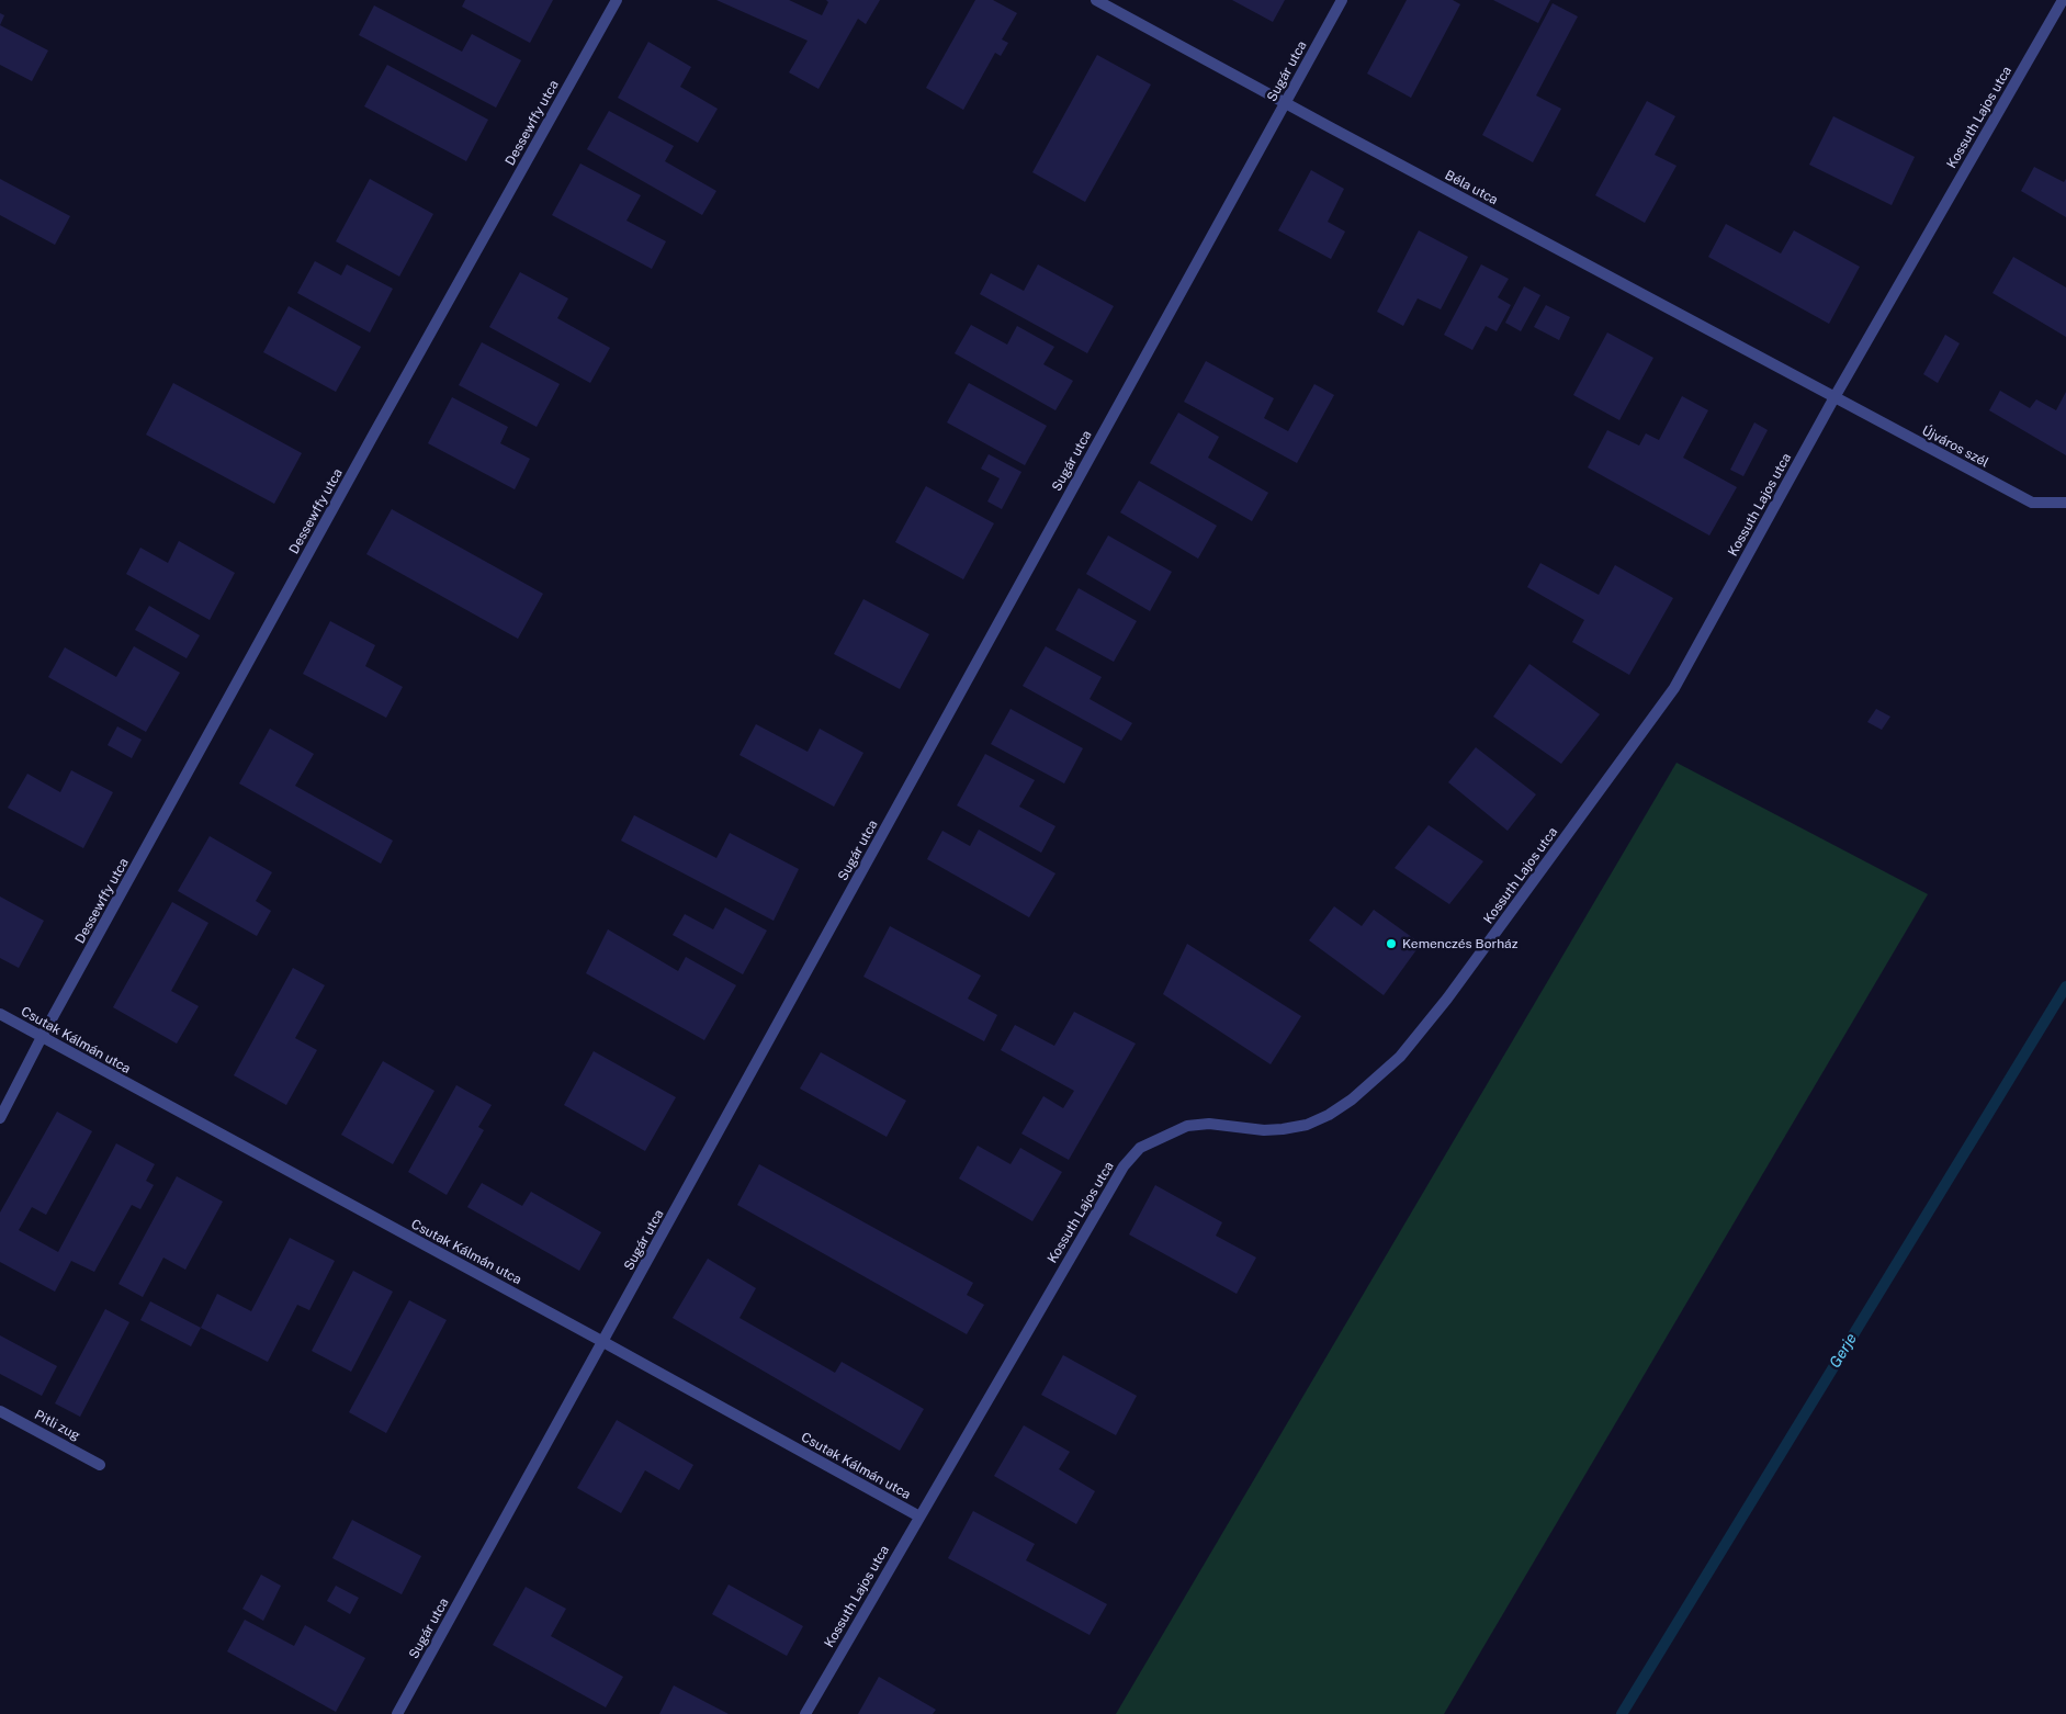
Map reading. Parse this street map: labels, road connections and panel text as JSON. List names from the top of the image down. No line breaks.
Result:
{"streets":{"street":["Sugár utca","Kossuth Lajos utca","Dessewffy utca","Béla utca","Újváros szél","Csutak Kálmán utca","Pitli zug"]},"crossings":[["Sugár utca","Béla utca"],["Sugár utca","Csutak Kálmán utca"],["Kossuth Lajos utca","Béla utca"],["Kossuth Lajos utca","Újváros szél"],["Kossuth Lajos utca","Csutak Kálmán utca"],["Dessewffy utca","Csutak Kálmán utca"],["Béla utca","Újváros szél"]],"water":["Gerje"],"places":["Kemenczés Borház"]}
